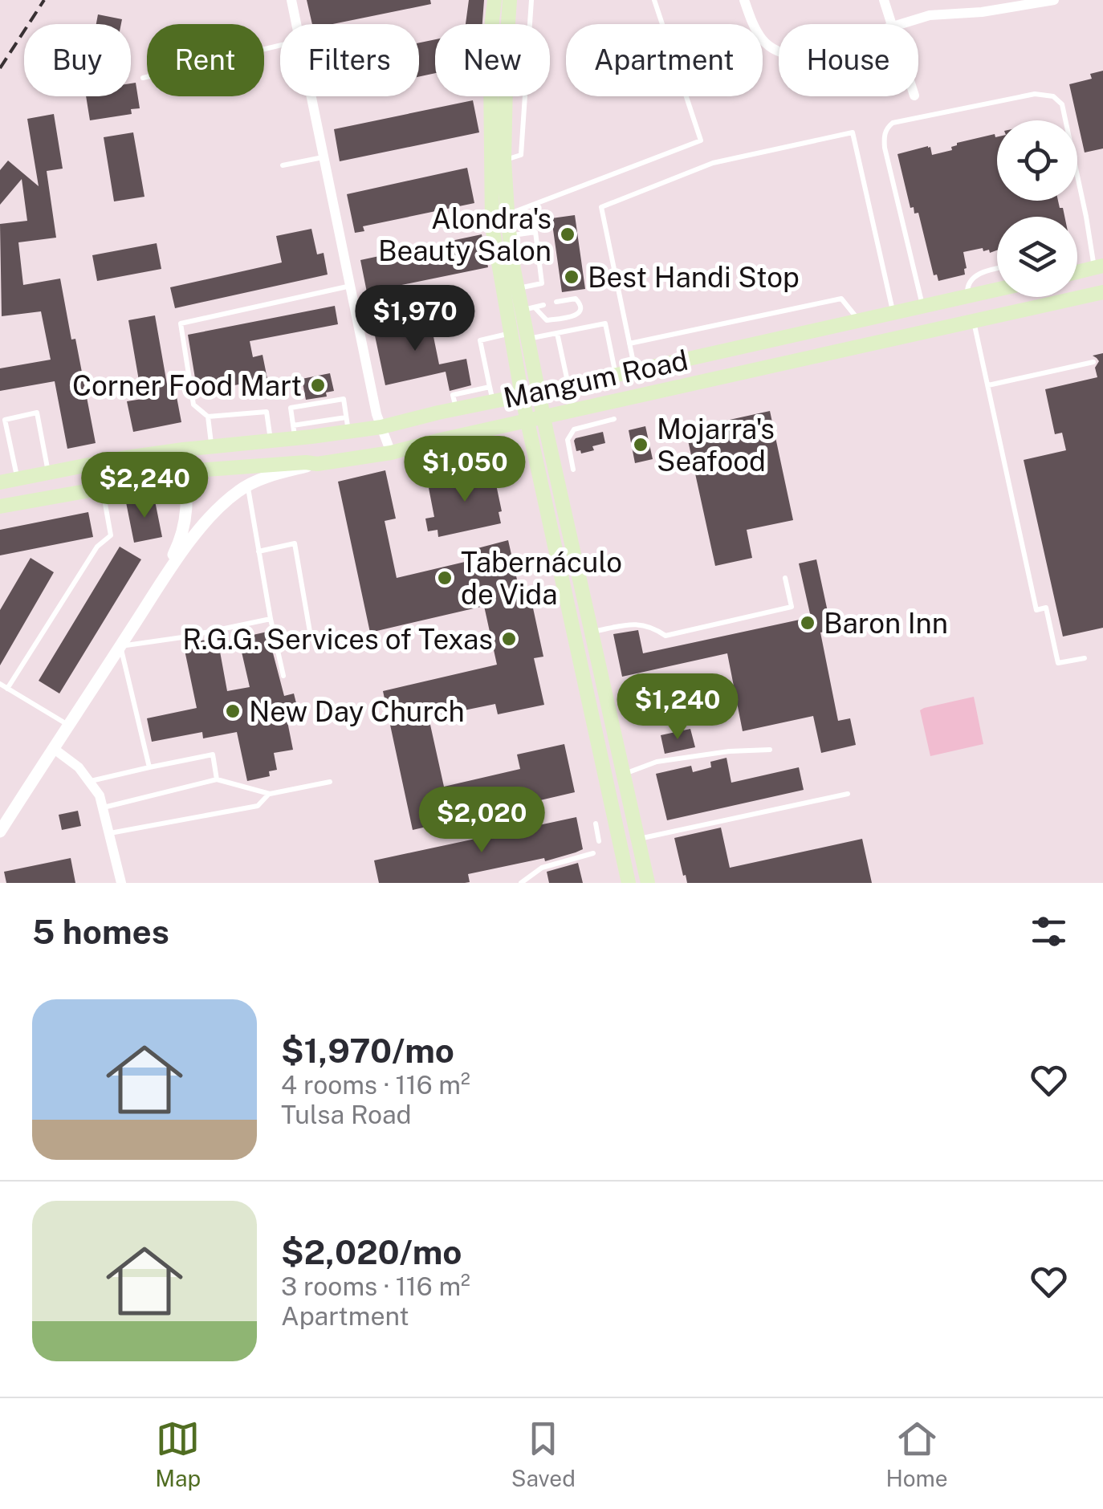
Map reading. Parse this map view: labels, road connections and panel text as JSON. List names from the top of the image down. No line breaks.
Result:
{"streets":{"main road":["Mangum Road"]},"places":["Alondra's Beauty Salon","Best Handi Stop","Corner Food Mart","Mojarra's Seafood","Tabernáculo de Vida","Baron Inn","R.G.G. Services of Texas","New Day Church"],"page":{"chip":["Buy","Rent","Filters","New","Apartment","House"],"price":["$1,970","$1,050","$2,240","$1,240","$2,020"],"heading":"5 homes","list":[{"name":"$1,970/mo","note":"4 rooms · 116 m² · Tulsa Road"},{"name":"$2,020/mo","note":"3 rooms · 116 m² · Apartment"}],"tabs":["Map","Saved","Home"]}}
